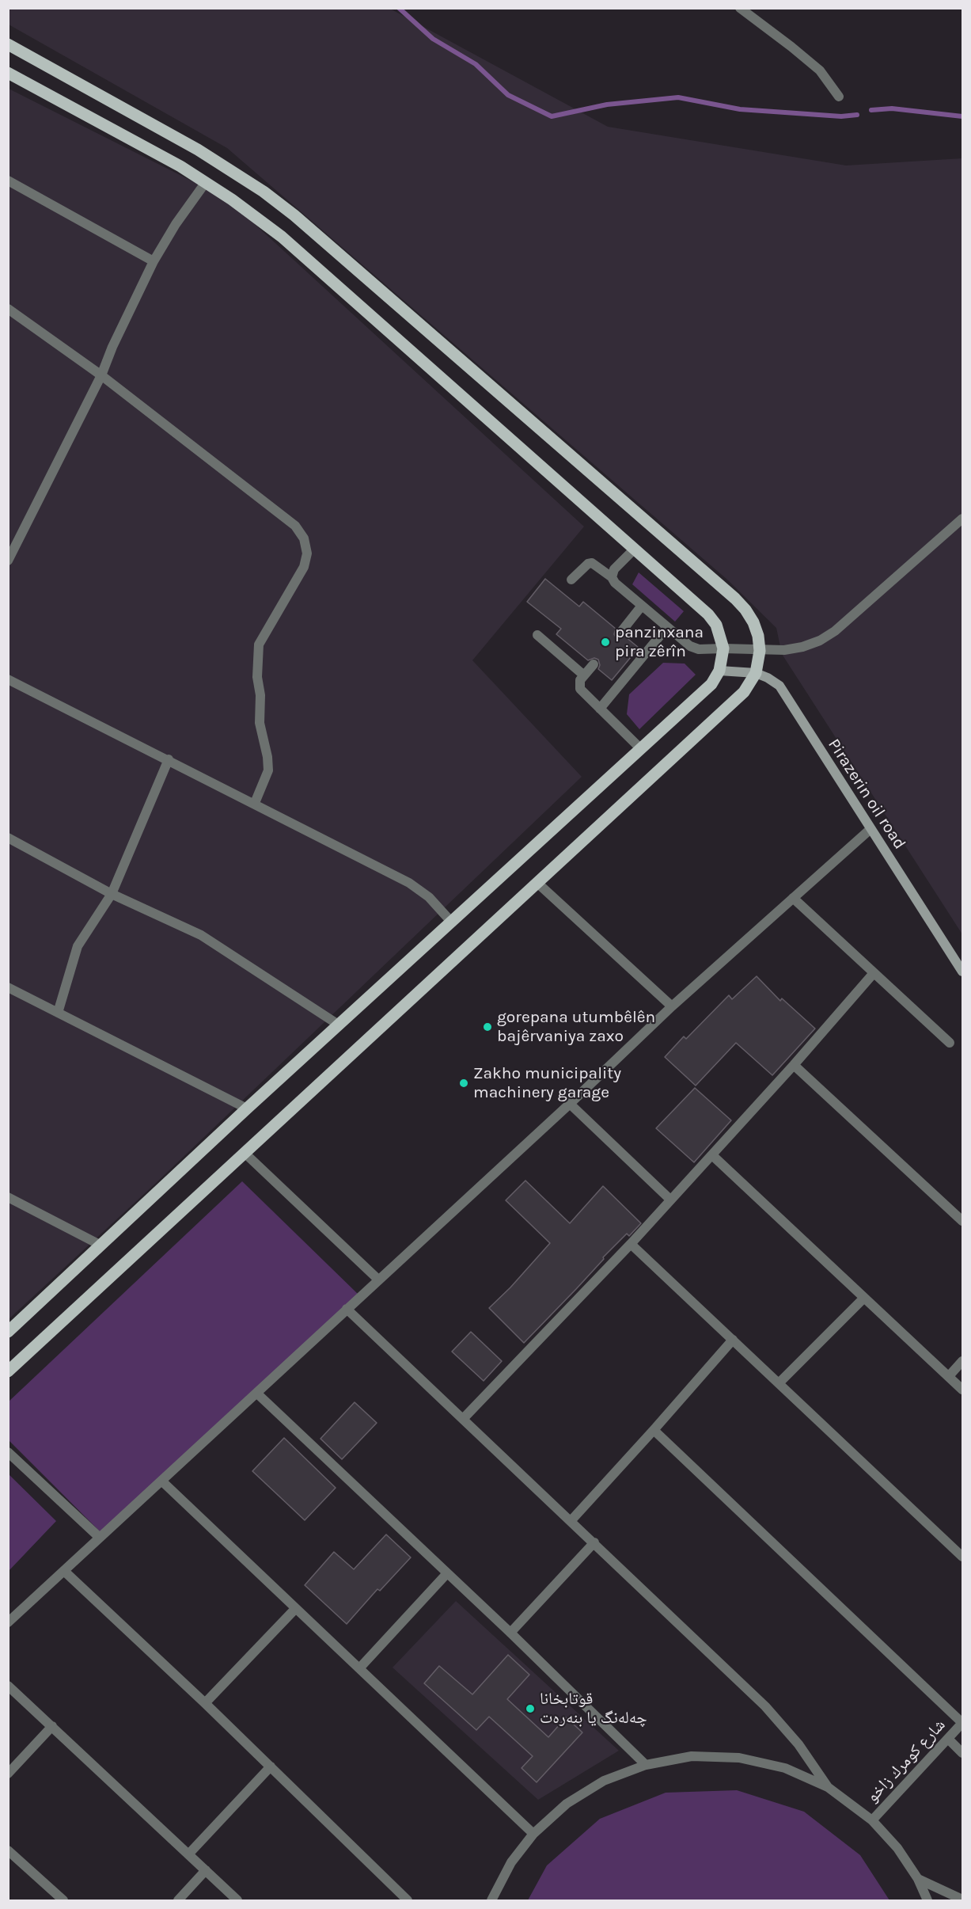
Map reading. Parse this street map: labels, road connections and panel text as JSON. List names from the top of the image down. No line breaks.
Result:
{"streets":{"main road":["Pirazerin oil road"],"street":["شارع كومرك زاخو"]},"places":["panzinxana pira zêrîn","gorepana utumbêlên bajêrvaniya zaxo","Zakho municipality machinery garage","قوتابخانا چەلەنگ یا بنەرەت"]}
